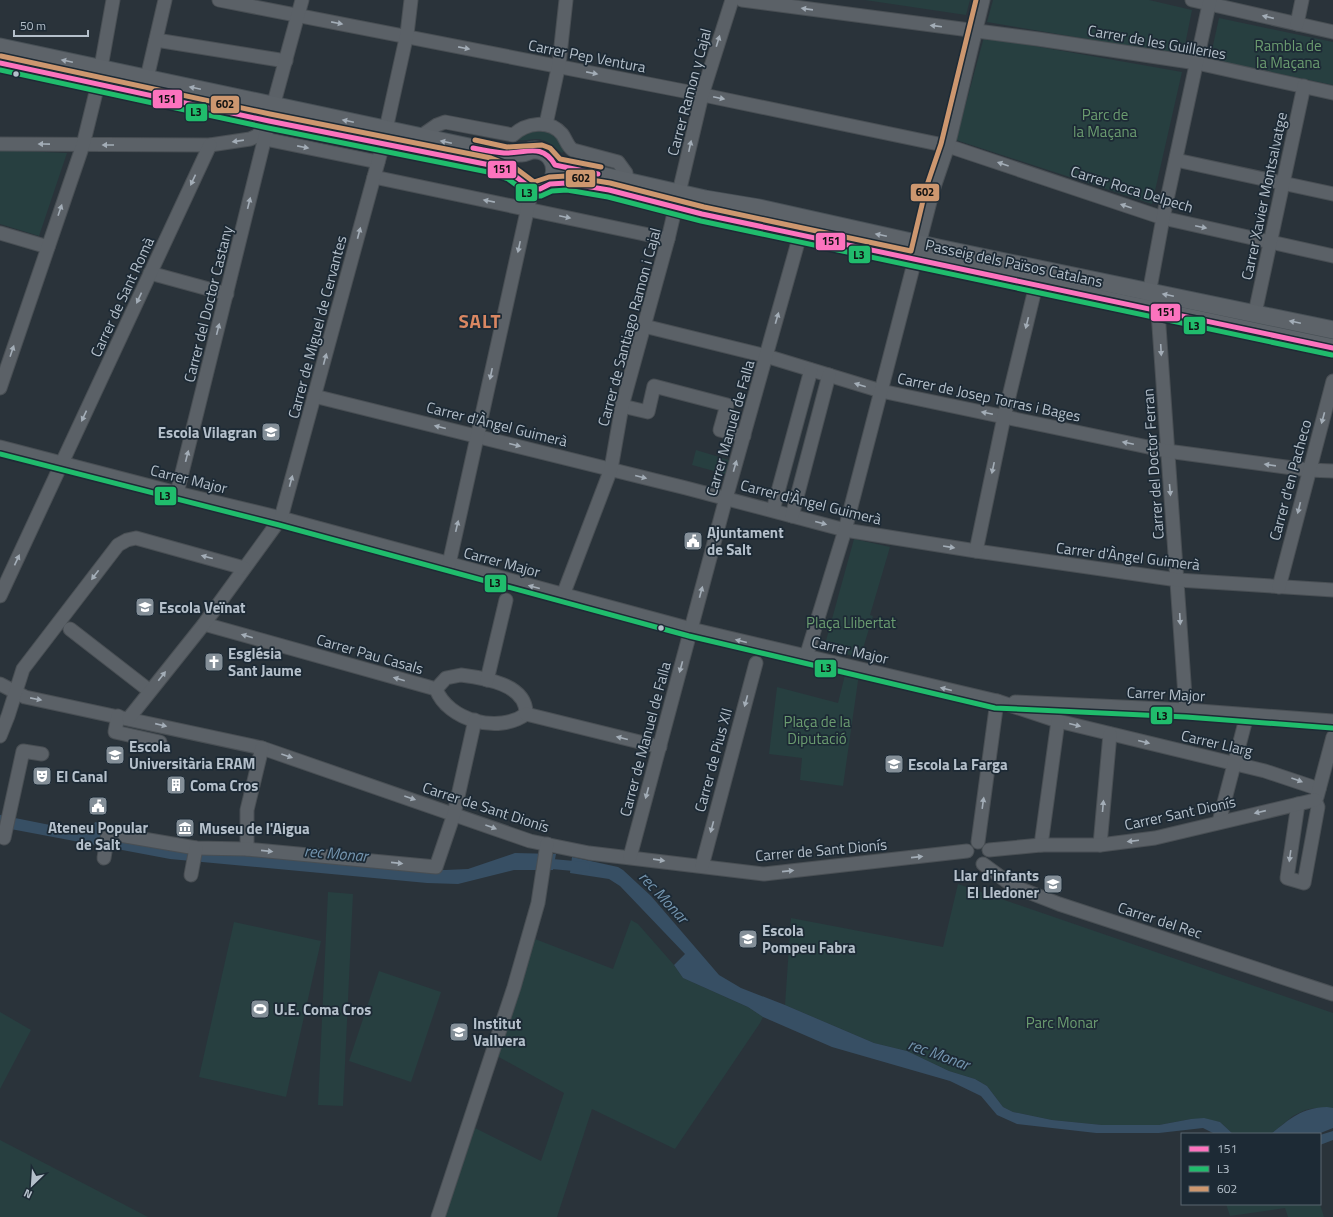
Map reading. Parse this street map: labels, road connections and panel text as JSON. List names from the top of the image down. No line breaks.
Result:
{"streets":{"main road":["Passeig dels Països Catalans"],"street":["Carrer de les Guilleries","Carrer Pep Ventura","Carrer Ramon y Cajal","Carrer Roca Delpech","Carrer Xavier Montsalvatge","Carrer de Sant Romà","Carrer del Doctor Castany","Carrer de Miguel de Cervantes","Carrer de Santiago Ramon i Cajal","Carrer de Josep Torras i Bages","Carrer d'Àngel Guimerà","Carrer Manuel de Falla","Carrer del Doctor Ferran","Carrer Major","Carrer d'en Pacheco","Carrer Pau Casals","Carrer de Manuel de Falla","Carrer Llarg","Carrer de Pius XII","Carrer de Sant Dionís","Carrer Sant Dionís","Carrer del Rec"]},"crossings":[["Carrer de les Guilleries","Carrer Xavier Montsalvatge"],["Carrer de les Guilleries","Carrer del Doctor Ferran"],["Carrer Pep Ventura","Carrer Ramon y Cajal"],["Carrer Pep Ventura","Carrer Roca Delpech"],["Carrer Pep Ventura","Carrer del Doctor Castany"],["Carrer Pep Ventura","Carrer de Miguel de Cervantes"],["Carrer Ramon y Cajal","Passeig dels Països Catalans"],["Carrer Ramon y Cajal","Carrer de Santiago Ramon i Cajal"],["Carrer Roca Delpech","Carrer Xavier Montsalvatge"],["Carrer Roca Delpech","Carrer del Doctor Ferran"],["Carrer Xavier Montsalvatge","Passeig dels Països Catalans"],["Passeig dels Països Catalans","Carrer de Santiago Ramon i Cajal"],["Passeig dels Països Catalans","Carrer del Doctor Ferran"],["Carrer de Sant Romà","Carrer Major"],["Carrer del Doctor Castany","Carrer Major"],["Carrer de Miguel de Cervantes","Carrer d'Àngel Guimerà"],["Carrer de Miguel de Cervantes","Carrer Major"],["Carrer de Santiago Ramon i Cajal","Carrer de Josep Torras i Bages"],["Carrer de Santiago Ramon i Cajal","Carrer d'Àngel Guimerà"],["Carrer de Santiago Ramon i Cajal","Carrer Major"],["Carrer de Josep Torras i Bages","Carrer Manuel de Falla"],["Carrer de Josep Torras i Bages","Carrer del Doctor Ferran"],["Carrer de Josep Torras i Bages","Carrer d'en Pacheco"],["Carrer d'Àngel Guimerà","Carrer Manuel de Falla"],["Carrer d'Àngel Guimerà","Carrer del Doctor Ferran"],["Carrer d'Àngel Guimerà","Carrer d'en Pacheco"],["Carrer Manuel de Falla","Carrer Major"],["Carrer Manuel de Falla","Carrer de Manuel de Falla"],["Carrer del Doctor Ferran","Carrer Major"],["Carrer Major","Carrer de Manuel de Falla"],["Carrer Major","Carrer Llarg"],["Carrer de Manuel de Falla","Carrer de Sant Dionís"],["Carrer Llarg","Carrer Sant Dionís"],["Carrer de Pius XII","Carrer de Sant Dionís"],["Carrer de Sant Dionís","Carrer Sant Dionís"],["Carrer de Sant Dionís","Carrer del Rec"],["Carrer Sant Dionís","Carrer del Rec"]],"one_way":["Carrer de les Guilleries","Carrer Pep Ventura","Carrer Ramon y Cajal","Carrer del Doctor Castany","Carrer de Miguel de Cervantes","Carrer de Josep Torras i Bages","Carrer del Doctor Ferran","Carrer d'en Pacheco","Carrer Pau Casals","Carrer de Manuel de Falla","Carrer Llarg","Carrer de Pius XII","Carrer de Sant Dionís","Carrer Sant Dionís"],"districts":["SALT"],"water":["rec Monar"],"parks":["Rambla de la Maçana","Parc de la Maçana","Plaça Llibertat","Plaça de la Diputació","Parc Monar"],"places":{"school or university":["Escola Vilagran","Escola Veïnat","Escola Universitària ERAM","Escola La Farga","Llar d'infants El Lledoner","Escola Pompeu Fabra","Institut Vallvera"],"public building":["Ajuntament de Salt","Ateneu Popular de Salt"],"church":["Església Sant Jaume"],"theatre":["El Canal"],"building":["Coma Cros"],"museum":["Museu de l'Aigua"],"sports":["U.E. Coma Cros"]},"lines":["transit line 602","transit line 151","transit line L3"],"legend":["151","L3","602"],"scale_bar":"50 m","north":"bottom left"}
